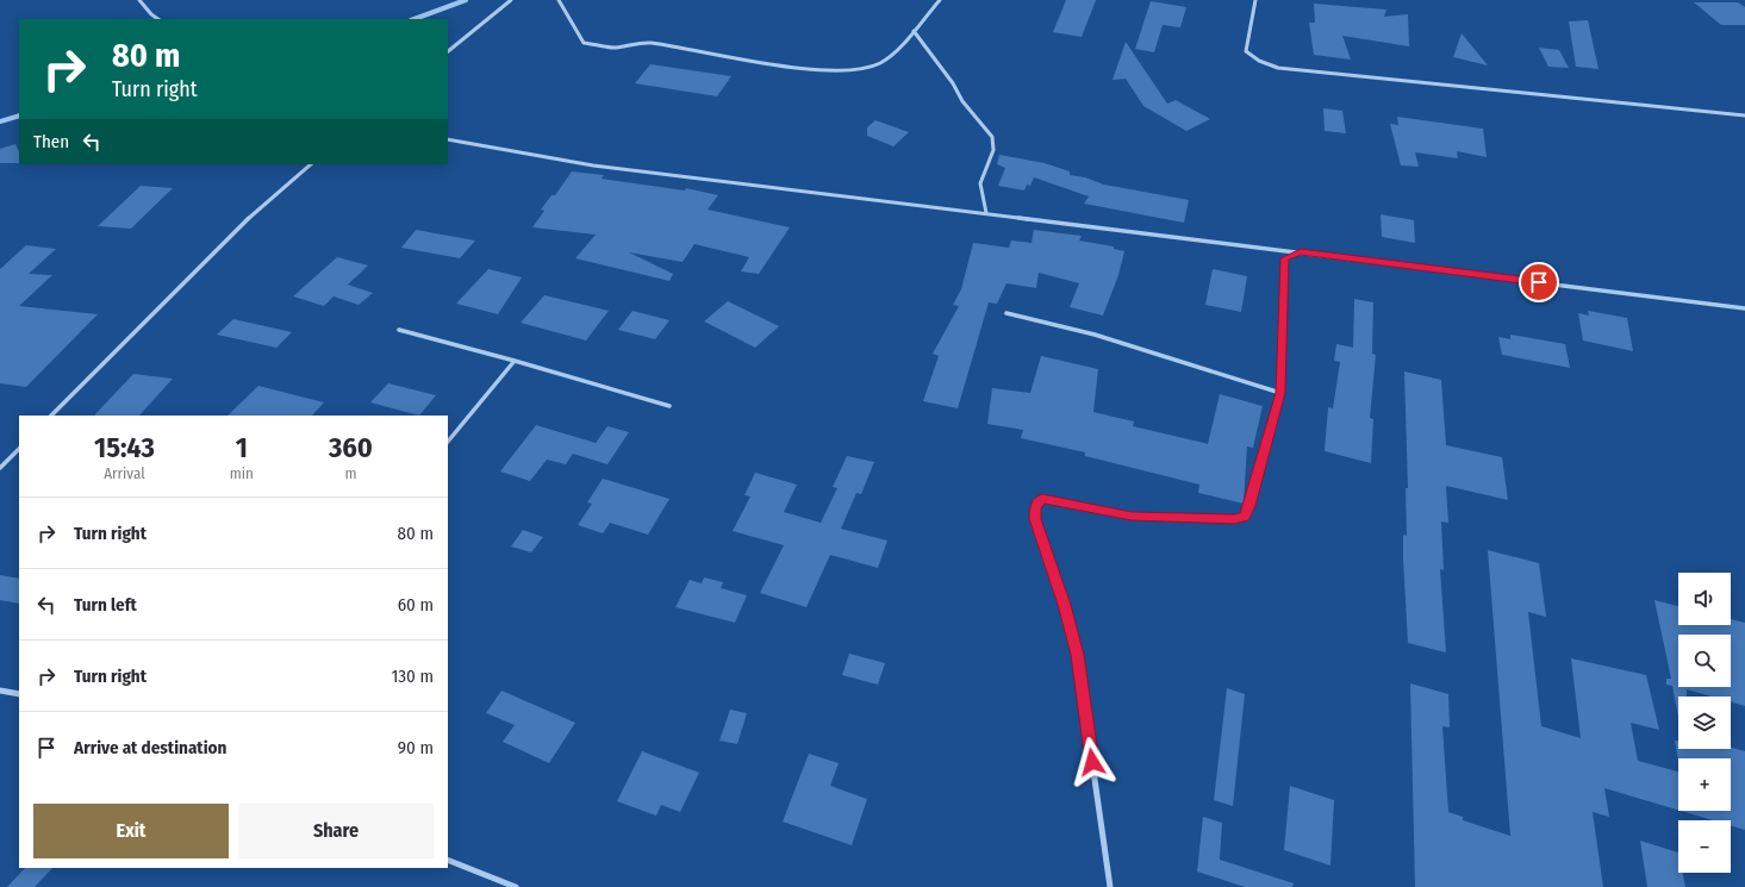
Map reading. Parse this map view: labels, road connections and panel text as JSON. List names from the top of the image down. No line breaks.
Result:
{"page":{"turn":["80 m","Turn right"],"then":"Then","eta":["15:43","Arrival","1","min","360","m"],"list":[{"name":"Turn right","value":"80 m"},{"name":"Turn left","value":"60 m"},{"name":"Turn right","value":"130 m"},{"name":"Arrive at destination","value":"90 m"}],"map_buttons":["+","−"],"buttons":["Exit","Share"]}}
